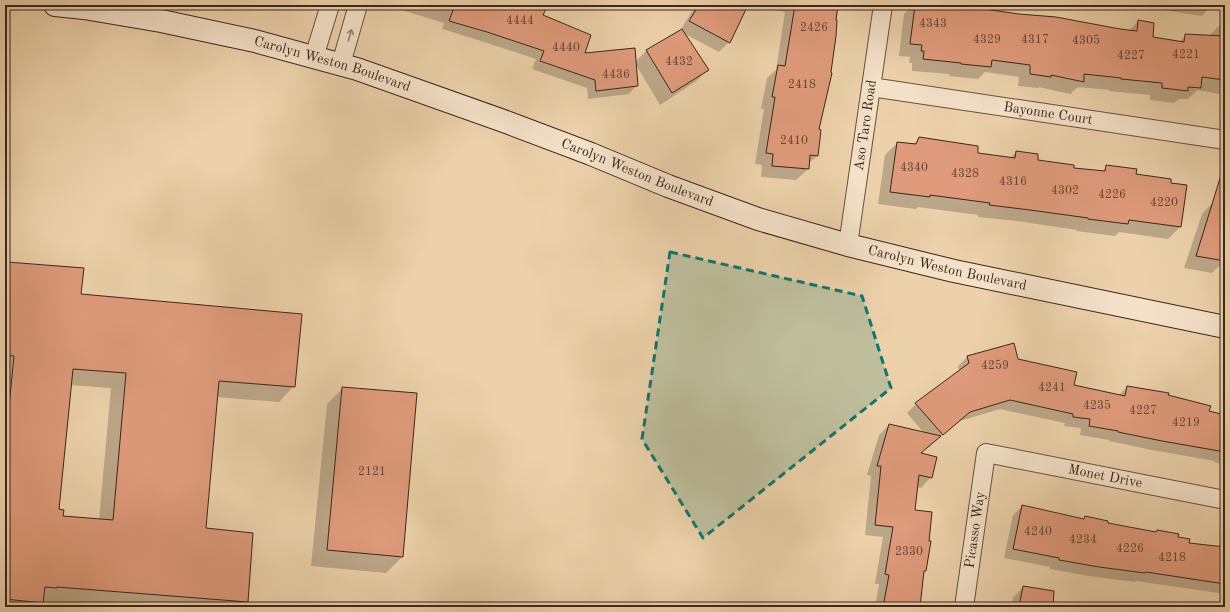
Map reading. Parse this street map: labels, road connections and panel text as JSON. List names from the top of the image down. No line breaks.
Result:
{"streets":{"street":["Carolyn Weston Boulevard","Bayonne Court","Aso Taro Road","Monet Drive","Picasso Way"]},"crossings":[["Carolyn Weston Boulevard","Aso Taro Road"],["Bayonne Court","Aso Taro Road"],["Monet Drive","Picasso Way"]],"house_numbers":["4444","4343","2426","4329","4317","4305","4440","4221","4227","4432","4436","2418","2410","4340","4328","4316","4302","4226","4220","4259","4241","4235","4227","4219","2121","4240","4234","4226","2330","4218"]}
